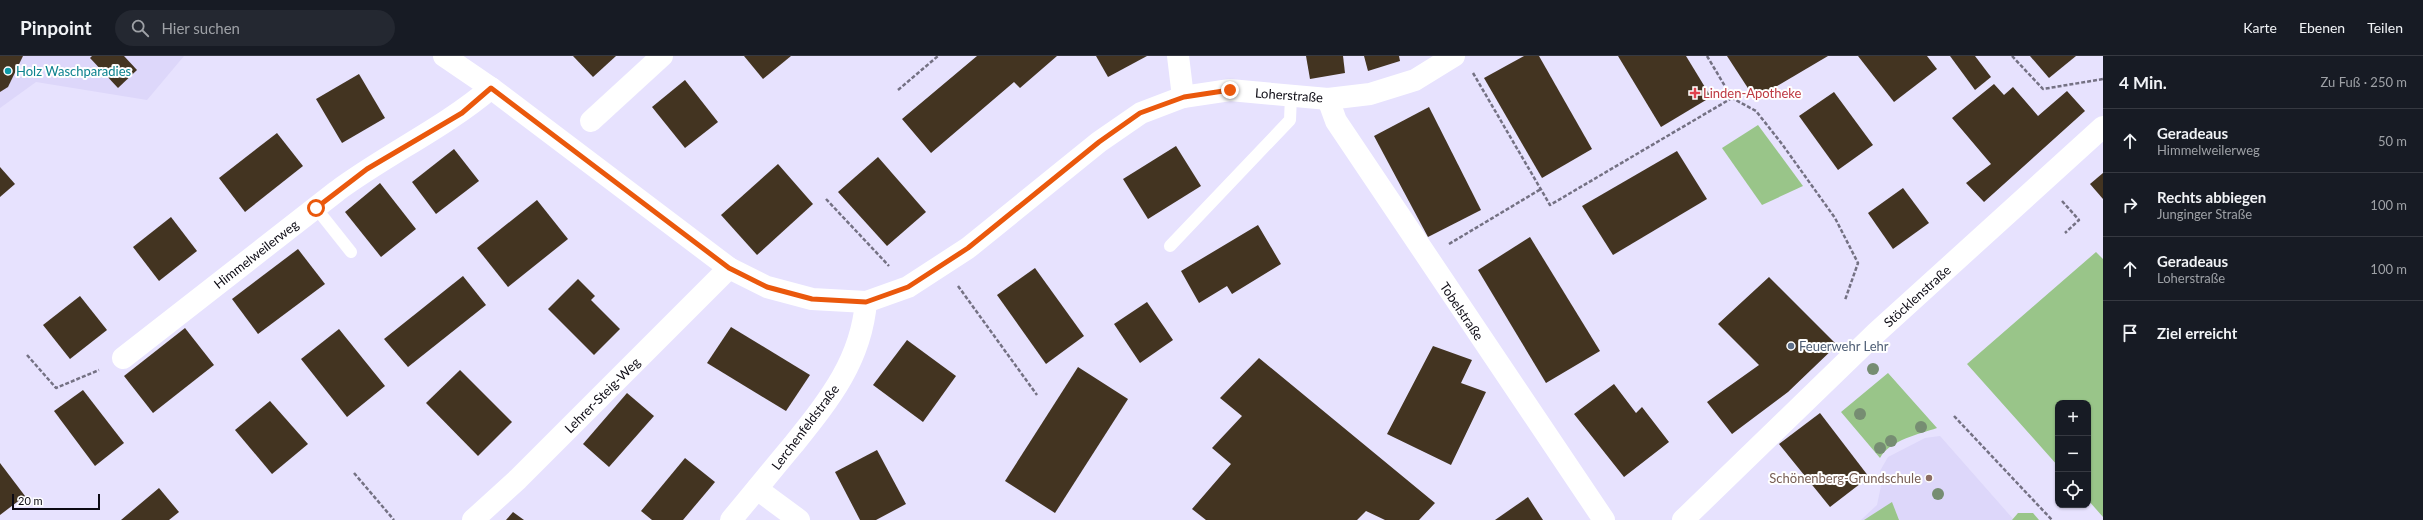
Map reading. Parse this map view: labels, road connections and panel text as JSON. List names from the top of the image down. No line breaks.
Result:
{"streets":{"street":["Loherstraße","Himmelweilerweg","Stöcklenstraße","Tobelstraße","Lehrer-Steig-Weg","Lerchenfeldstraße"]},"crossings":[["Loherstraße","Tobelstraße"],["Loherstraße","Lerchenfeldstraße"]],"places":{"other":["Holz Waschparadies","Feuerwehr Lehr","Schönenberg-Grundschule"],"health":["Linden-Apotheke"]},"scale_bar":"20 m","page":{"header":"Pinpoint","search":"Hier suchen","nav":["Karte","Ebenen","Teilen"],"heading":["4 Min.","Zu Fuß · 250 m"],"list":[["Geradeaus","Himmelweilerweg","50 m"],["Rechts abbiegen","Junginger Straße","100 m"],["Geradeaus","Loherstraße","100 m"],"Ziel erreicht"],"map_buttons":["+","−"],"scale":"20 m"}}
